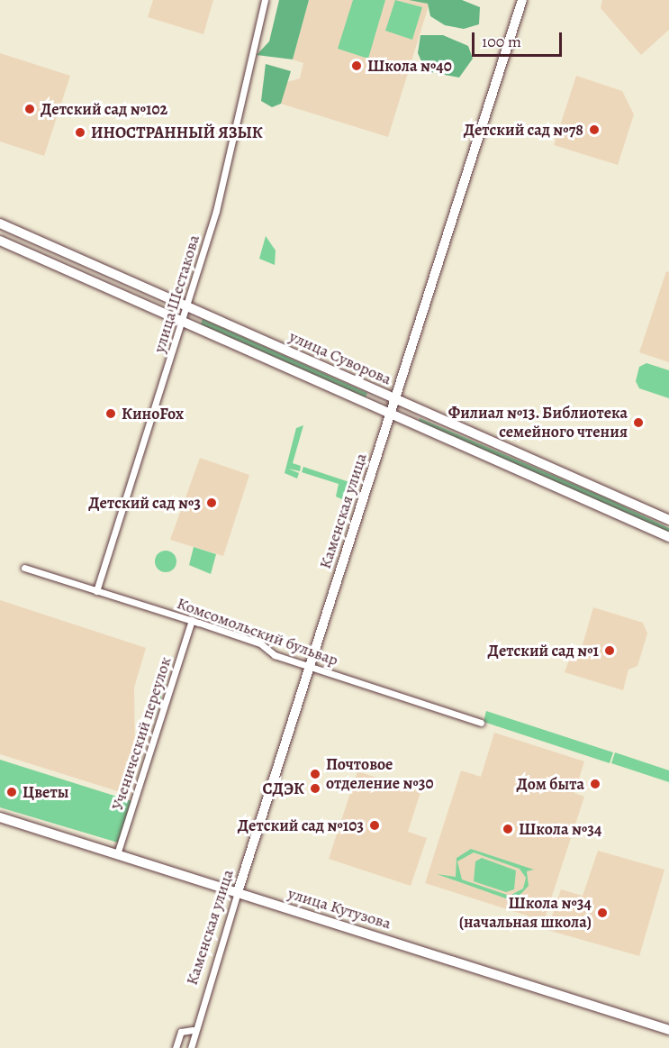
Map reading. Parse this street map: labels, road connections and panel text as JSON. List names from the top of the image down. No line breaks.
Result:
{"streets":{"street":["улица Шестакова","улица Суворова","Каменская улица","Комсомольский бульвар","Ученический переулок","улица Кутузова"]},"crossings":[["улица Шестакова","улица Суворова"],["улица Шестакова","Комсомольский бульвар"],["улица Суворова","Каменская улица"],["Каменская улица","Комсомольский бульвар"],["Каменская улица","улица Кутузова"],["Комсомольский бульвар","Ученический переулок"],["Ученический переулок","улица Кутузова"]],"places":["Школа №40","Детский сад №102","Детский сад №78","ИНОСТРАННЫЙ ЯЗЫК","КиноFox","Филиал №13. Библиотека семейного чтения","Детский сад №3","Детский сад №1","Почтовое отделение №30","Дом быта","СДЭК","Цветы","Детский сад №103","Школа №34","Школа №34 (начальная школа)"],"scale_bar":"100 m"}
